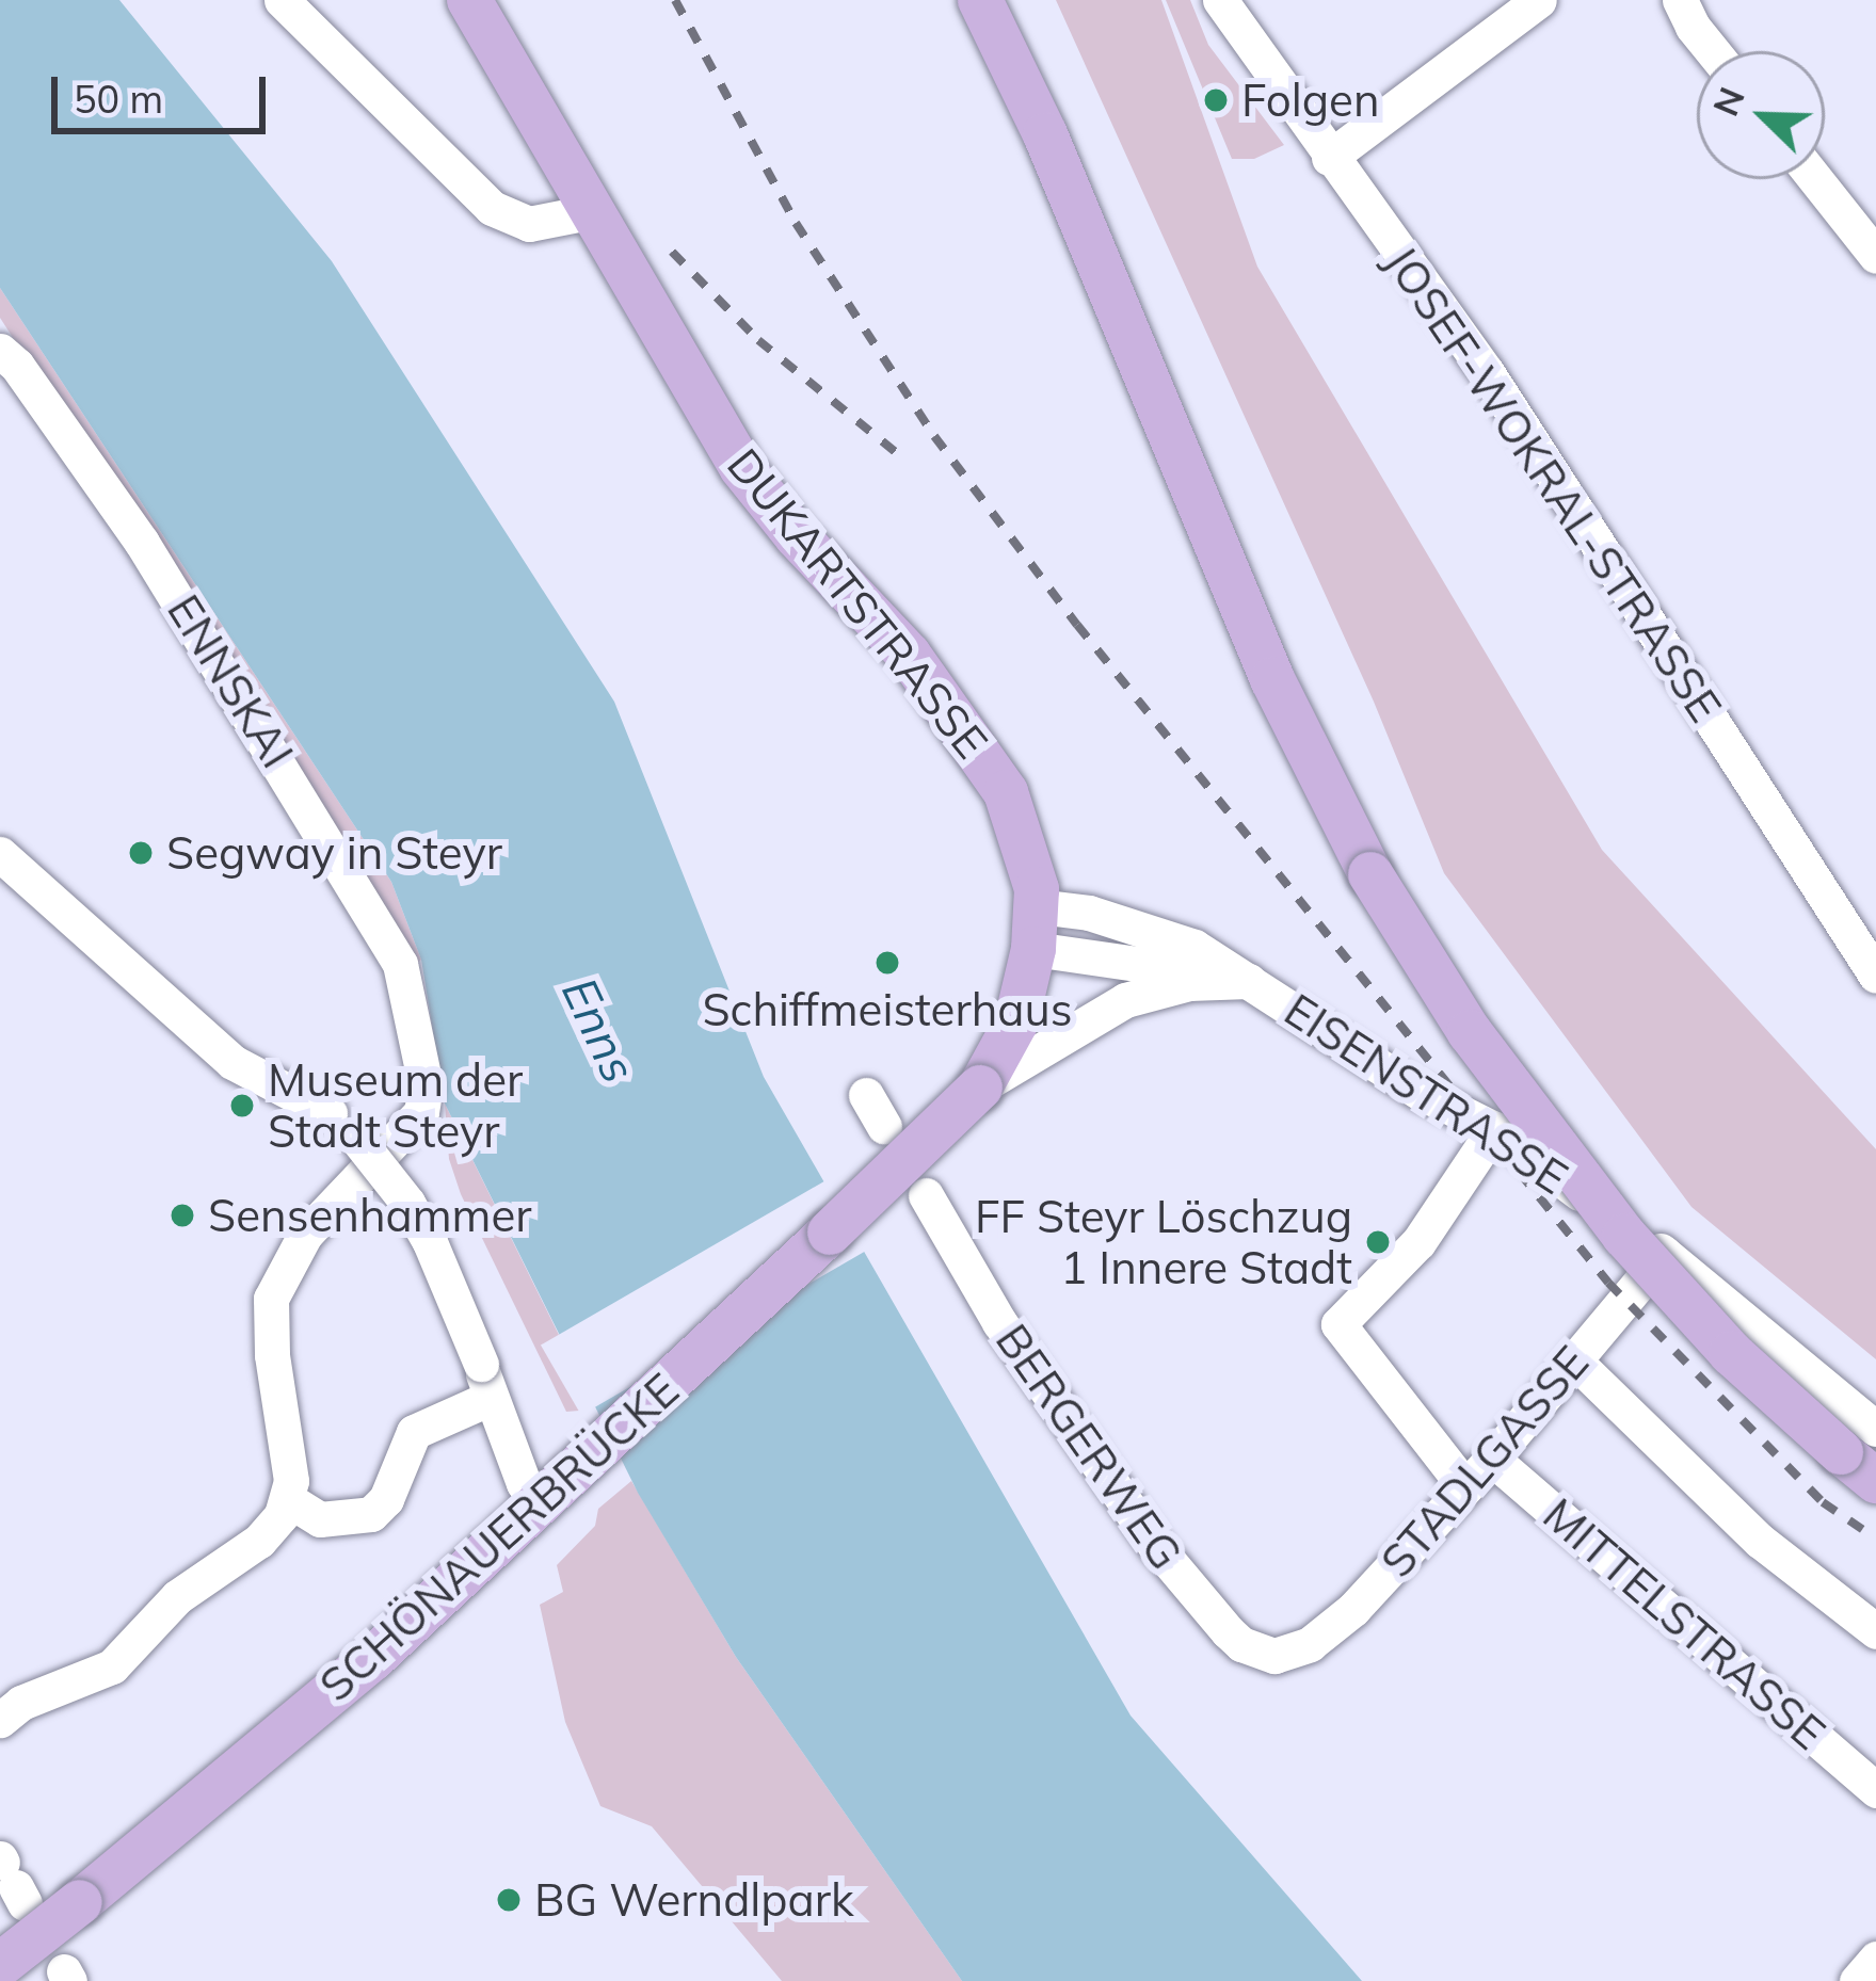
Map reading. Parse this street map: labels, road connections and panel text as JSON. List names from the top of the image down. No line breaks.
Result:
{"streets":{"main road":["DUKARTSTRASSE","EISENSTRASSE","SCHÖNAUERBRÜCKE"],"street":["JOSEF-WOKRAL-STRASSE","ENNSKAI","BERGERWEG","STADLGASSE","MITTELSTRASSE"]},"crossings":[["DUKARTSTRASSE","EISENSTRASSE"],["DUKARTSTRASSE","SCHÖNAUERBRÜCKE"],["EISENSTRASSE","STADLGASSE"],["EISENSTRASSE","SCHÖNAUERBRÜCKE"],["BERGERWEG","STADLGASSE"],["STADLGASSE","MITTELSTRASSE"]],"water":["Enns"],"places":["Folgen","Segway in Steyr","Schiffmeisterhaus","Museum der Stadt Steyr","Sensenhammer","FF Steyr Löschzug 1 Innere Stadt","BG Werndlpark"],"scale_bar":"50 m","north":"top left"}
